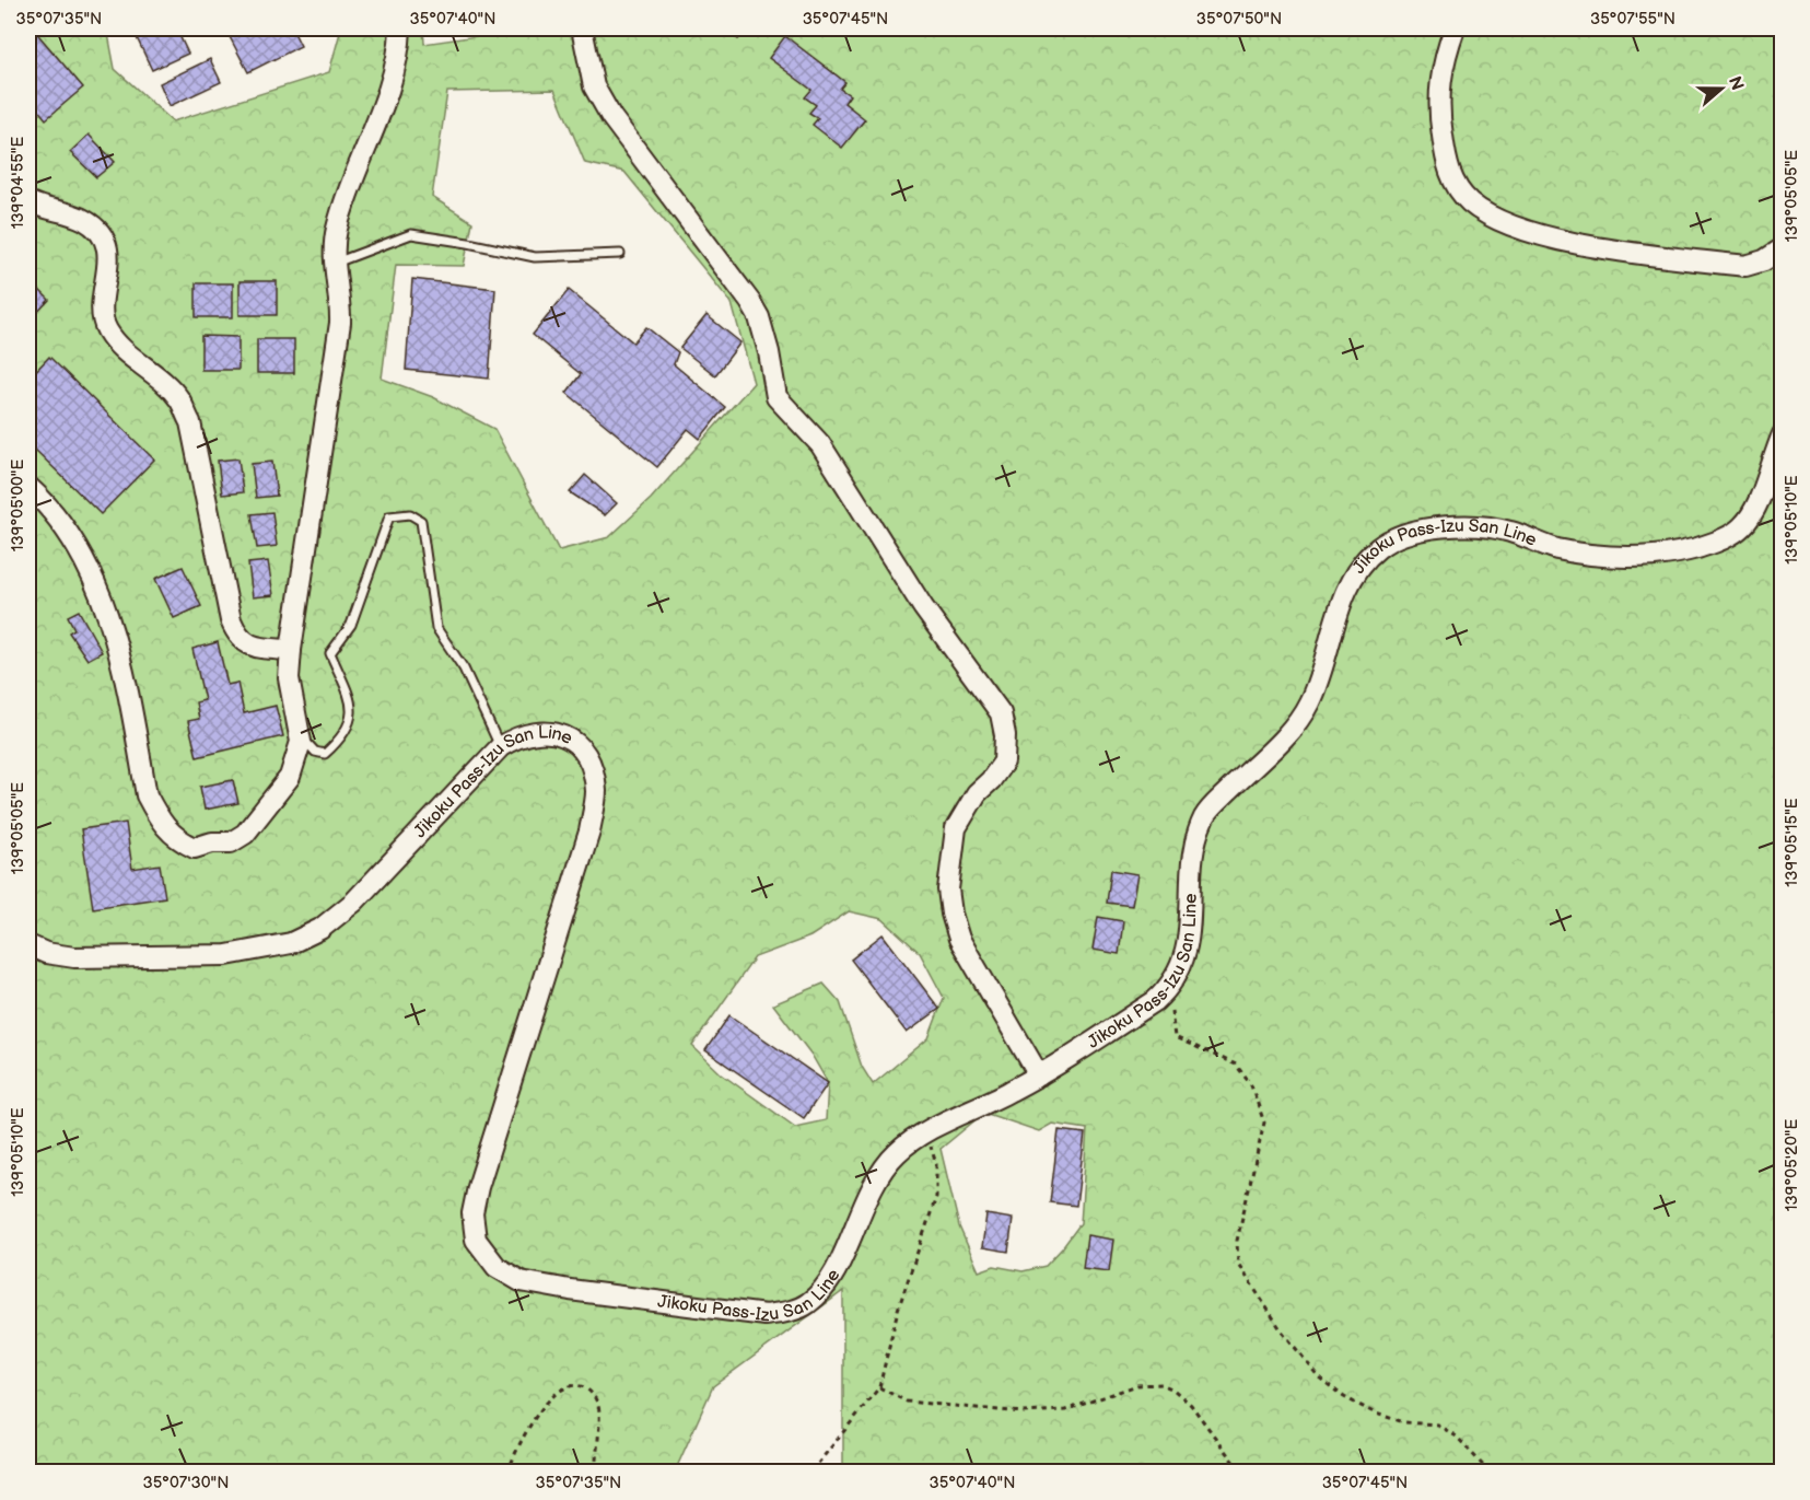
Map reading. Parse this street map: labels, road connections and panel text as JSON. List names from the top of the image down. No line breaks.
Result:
{"streets":{"main road":["Jikoku Pass-Izu San Line"]},"north":"right","coordinates":["35°07'35\"N","35°07'40\"N","35°07'45\"N","35°07'50\"N","35°07'55\"N","139°04'55\"E","139°05'05\"E","139°05'00\"E","139°05'10\"E","139°05'15\"E","139°05'20\"E","35°07'30\"N"]}
